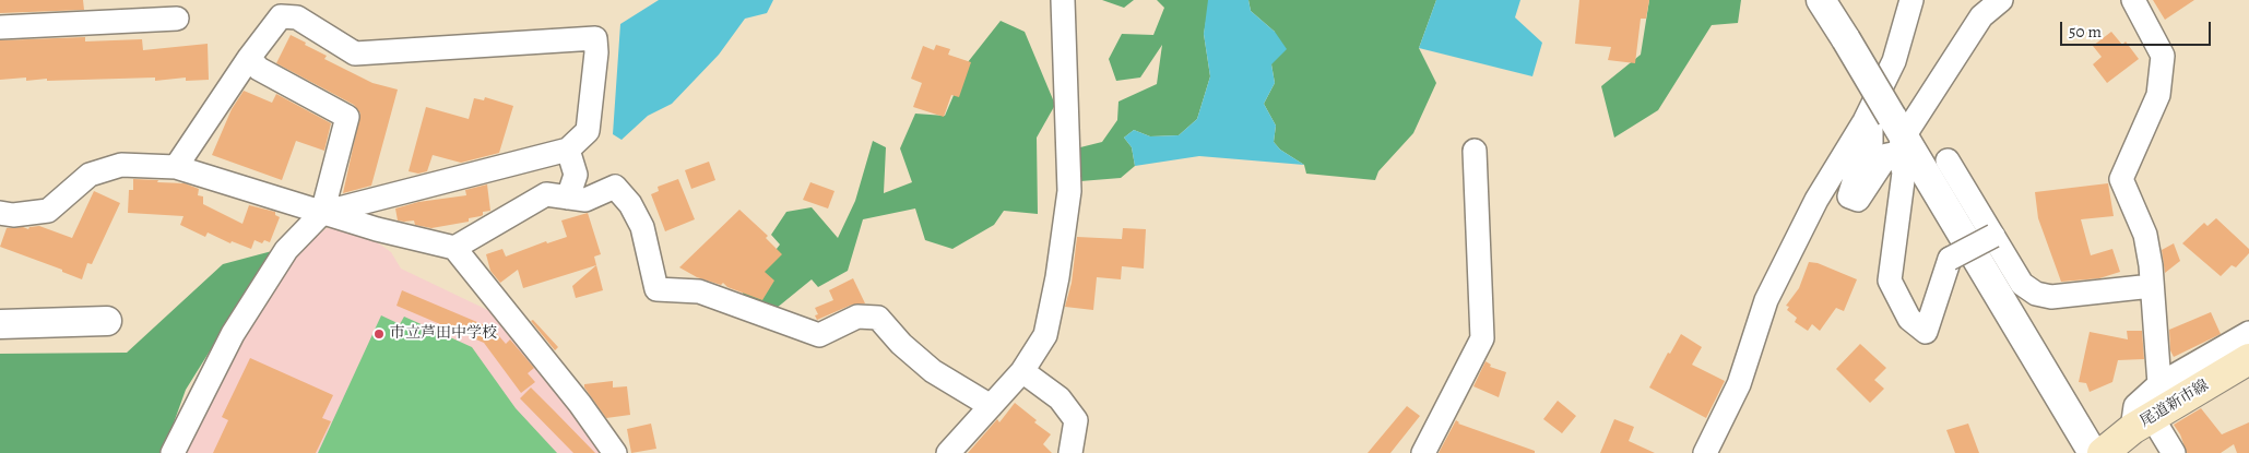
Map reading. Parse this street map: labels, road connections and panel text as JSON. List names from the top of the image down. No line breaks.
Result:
{"streets":{"main road":["尾道新市線"]},"places":["市立芦田中学校"],"scale_bar":"50 m"}
